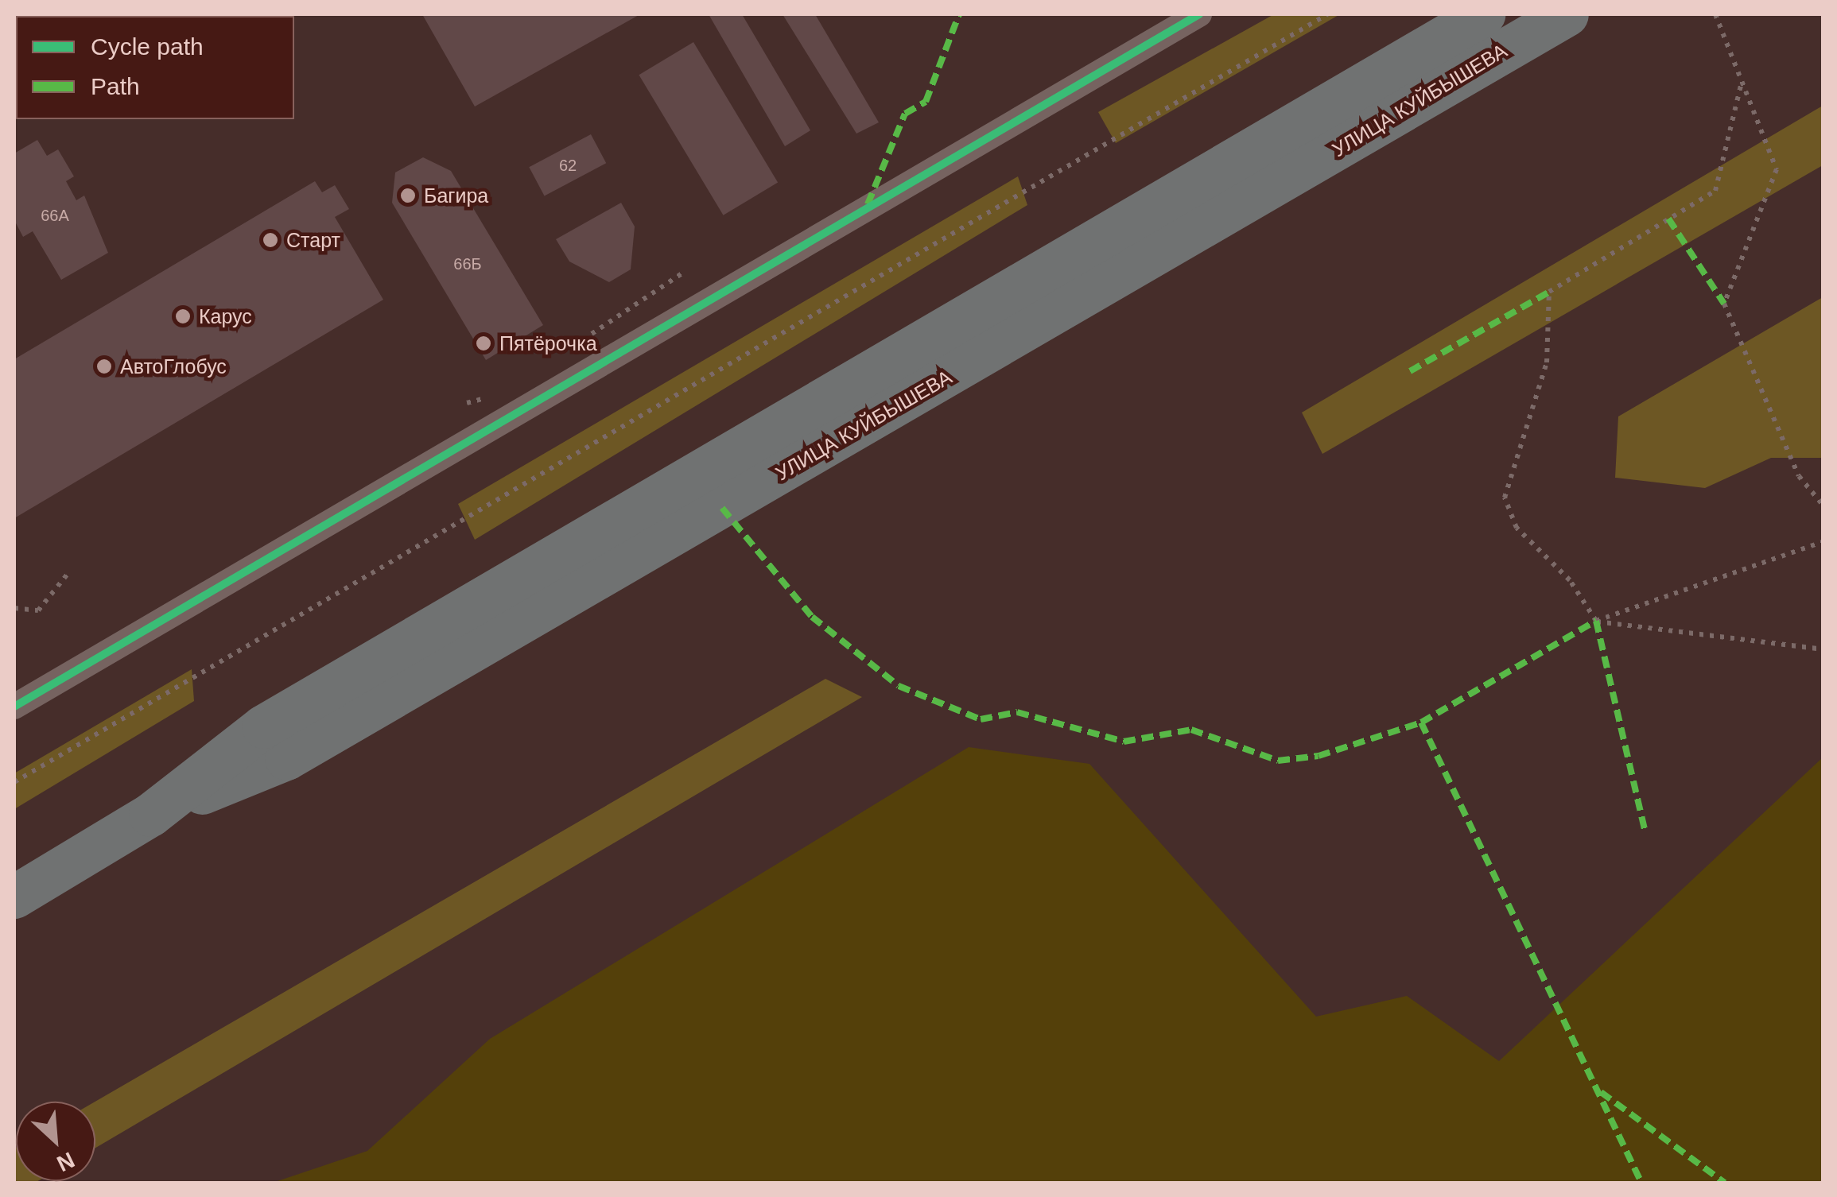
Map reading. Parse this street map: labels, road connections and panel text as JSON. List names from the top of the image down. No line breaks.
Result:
{"streets":{"highway":["УЛИЦА КУЙБЫШЕВА"]},"places":["Багира","Старт","Карус","Пятёрочка","АвтоГлобус"],"house_numbers":["62","66А","66Б"],"legend":["Cycle path","Path"],"north":"bottom right"}
